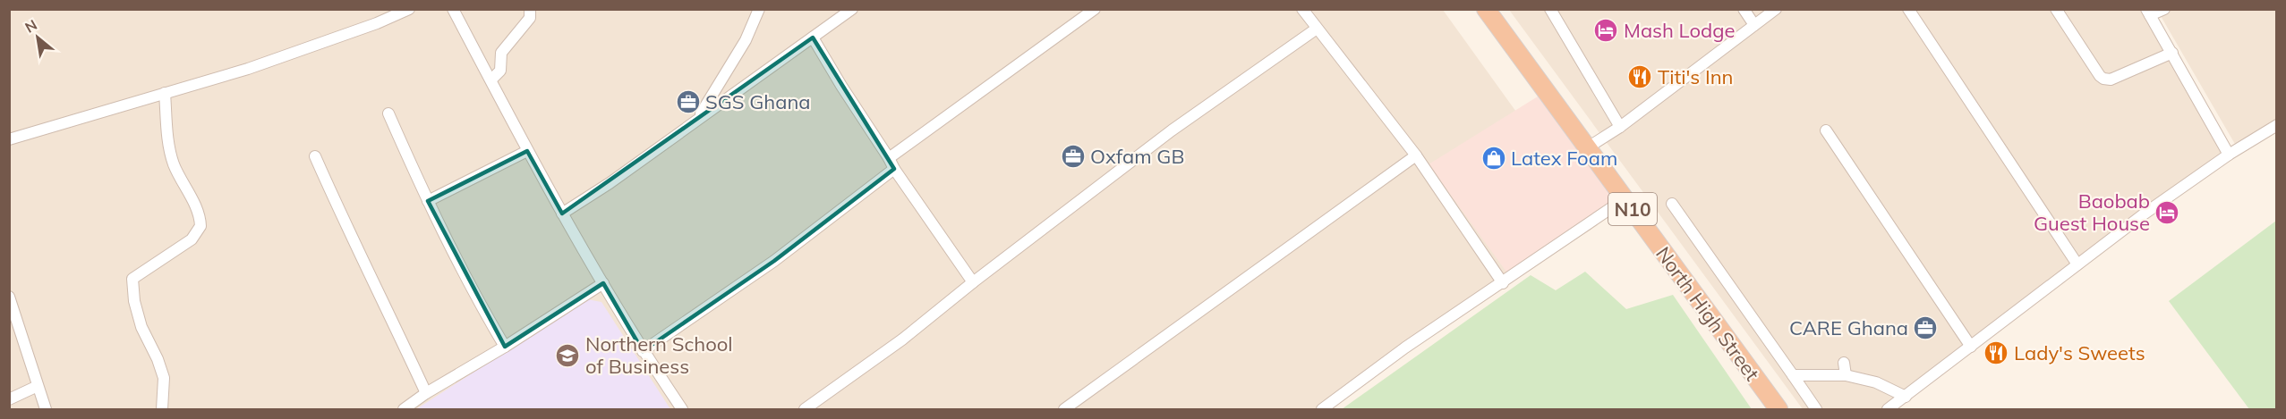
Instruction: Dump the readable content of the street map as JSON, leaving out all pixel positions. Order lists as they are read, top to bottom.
{
  "streets": {
    "highway": ["N10", "North High Street"]
  },
  "places": {
    "hotel": ["Mash Lodge", "Baobab Guest House"],
    "restaurant": ["Titi's Inn", "Lady's Sweets"],
    "office": ["SGS Ghana", "Oxfam GB", "CARE Ghana"],
    "shop": ["Latex Foam"],
    "school or university": ["Northern School of Business"]
  },
  "north": "top left"
}
